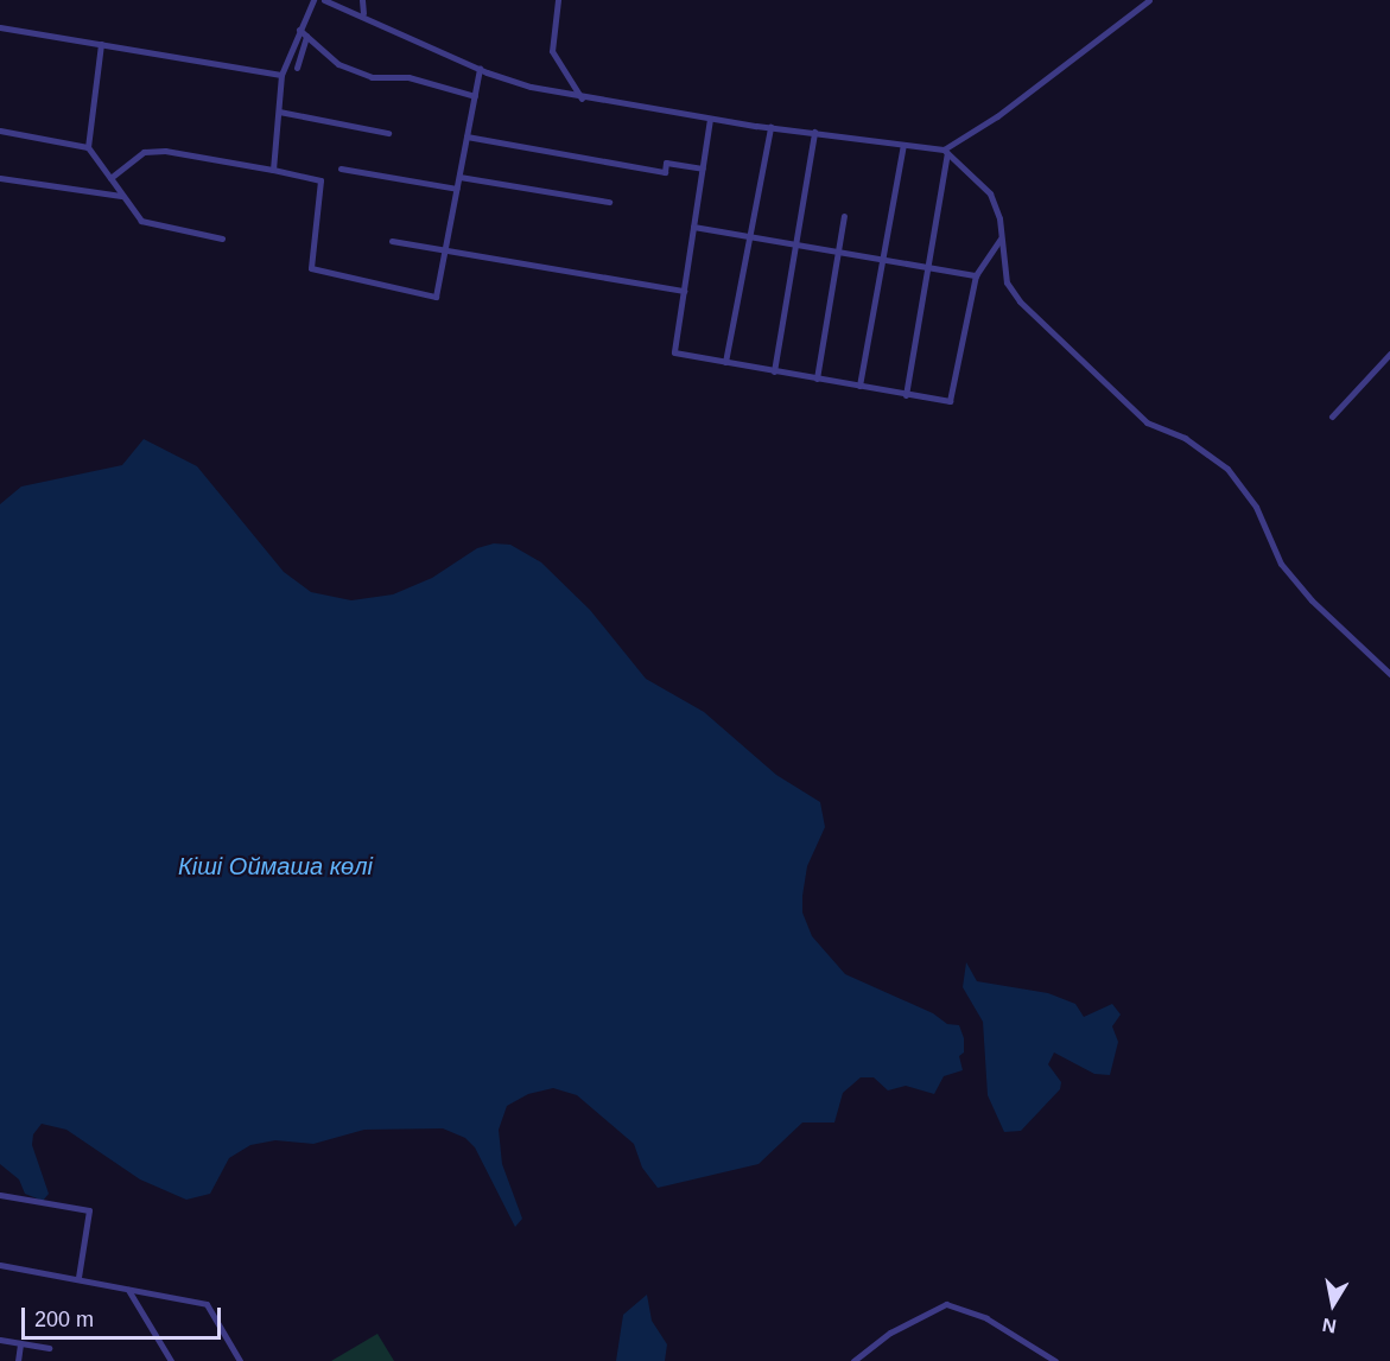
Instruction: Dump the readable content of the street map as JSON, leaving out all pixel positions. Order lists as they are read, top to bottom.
{
  "water": ["Кіші Оймаша көлi"],
  "scale_bar": "200 m",
  "north": "bottom"
}
